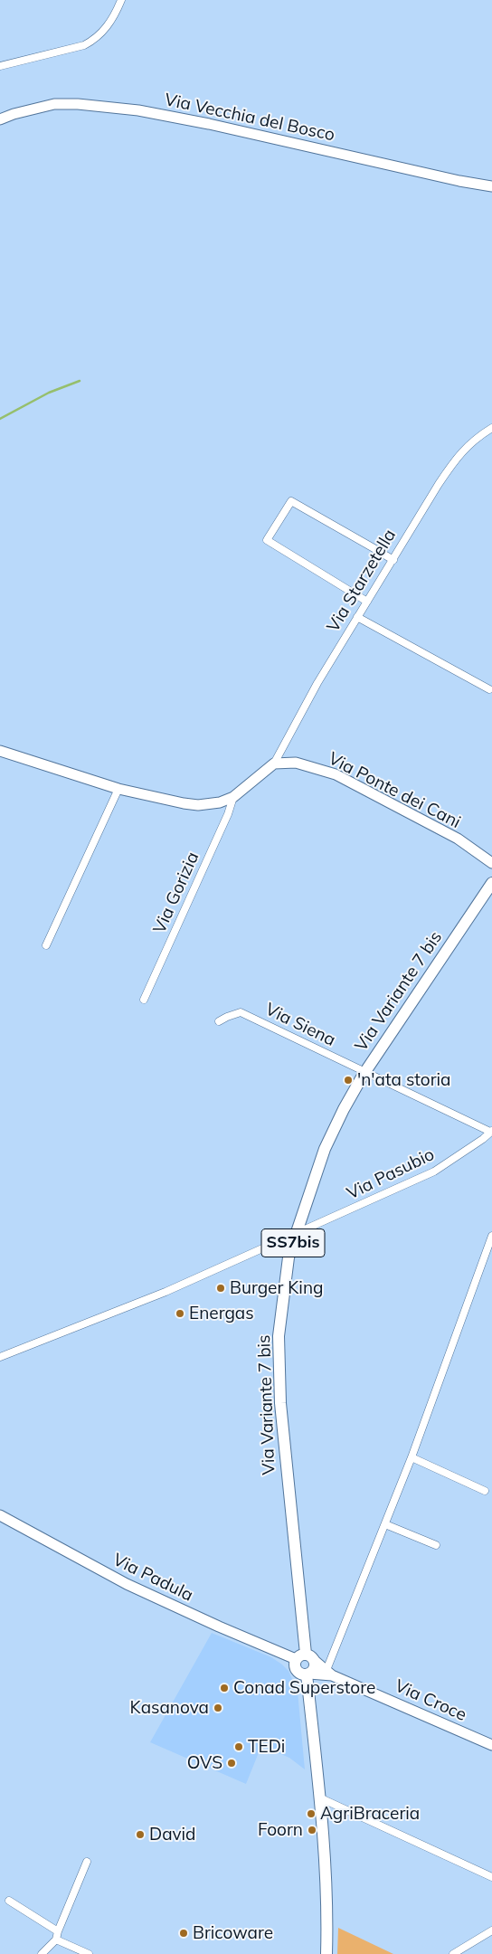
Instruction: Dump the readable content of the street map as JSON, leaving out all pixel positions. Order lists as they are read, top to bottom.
{
  "streets": {
    "main road": [
      "Via Vecchia del Bosco",
      "Via Ponte dei Cani",
      "Via Variante 7 bis",
      "SS7bis",
      "Via Padula",
      "Via Croce"
    ],
    "street": [
      "Via Starzetella",
      "Via Gorizia",
      "Via Siena",
      "Via Pasubio"
    ]
  },
  "crossings": [
    ["Via Starzetella", "Via Ponte dei Cani"],
    ["Via Variante 7 bis", "Via Siena"],
    ["Via Variante 7 bis", "Via Pasubio"],
    ["Via Variante 7 bis", "Via Padula"],
    ["Via Variante 7 bis", "Via Croce"],
    ["Via Siena", "Via Pasubio"],
    ["Via Padula", "Via Croce"]
  ],
  "places": [
    "'n'ata storia",
    "Burger King",
    "Energas",
    "Conad Superstore",
    "Kasanova",
    "TEDi",
    "OVS",
    "AgriBraceria",
    "Foorn",
    "David",
    "Bricoware"
  ]
}
